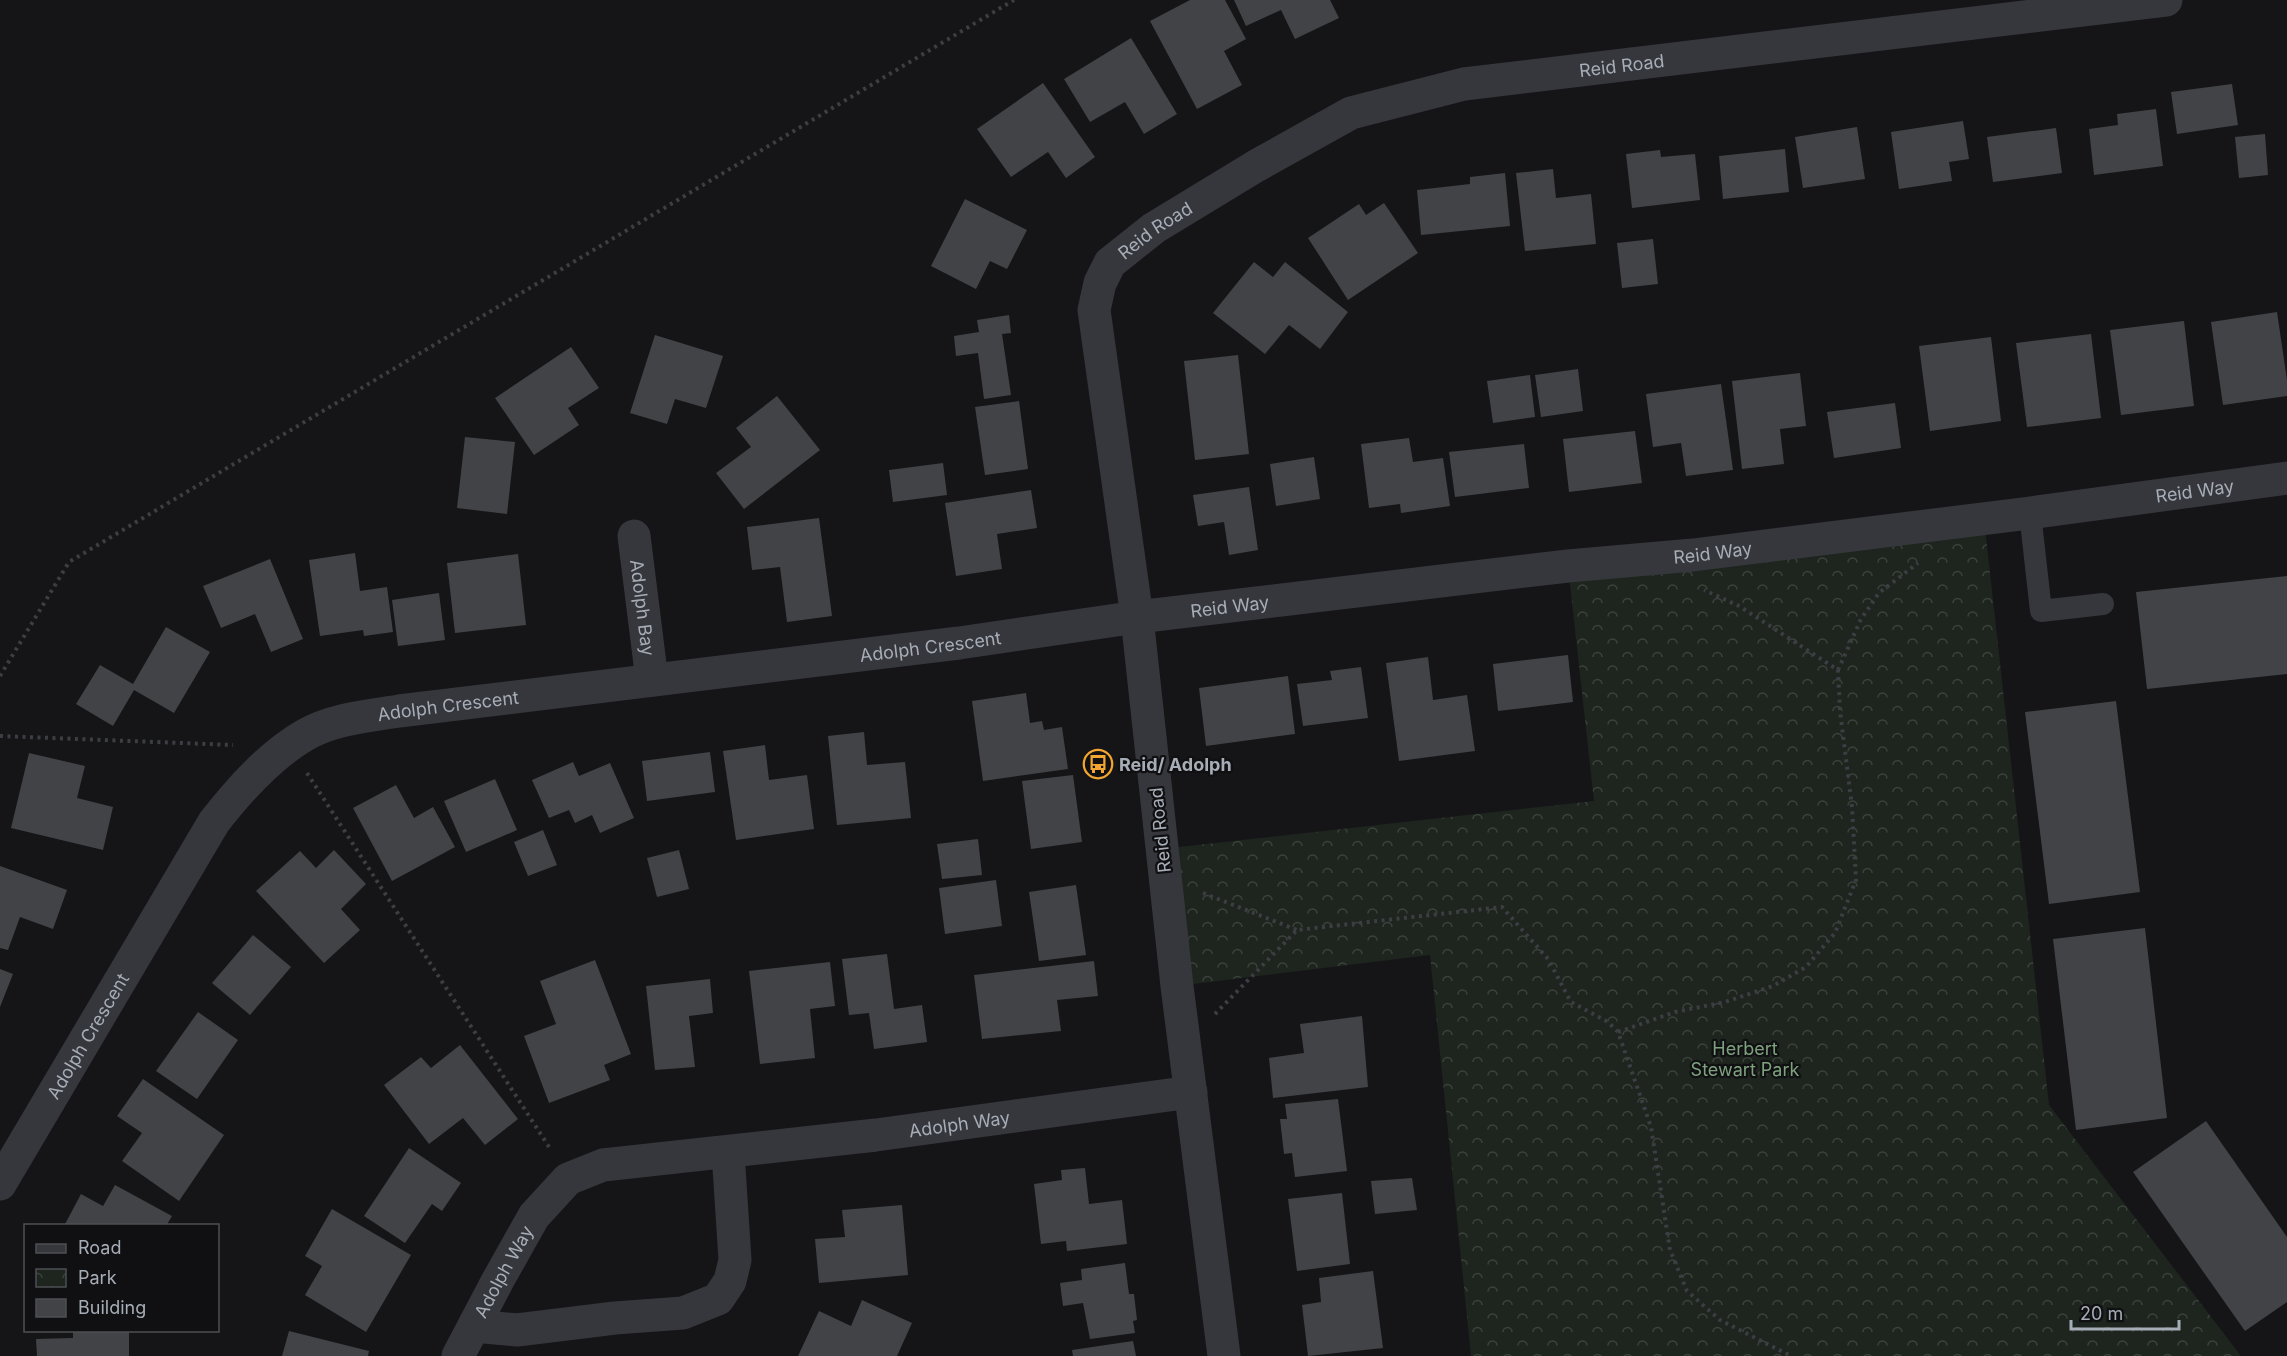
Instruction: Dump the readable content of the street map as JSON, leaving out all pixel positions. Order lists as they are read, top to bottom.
{
  "streets": {
    "street": [
      "Reid Road",
      "Reid Way",
      "Adolph Bay",
      "Adolph Crescent",
      "Adolph Way"
    ]
  },
  "crossings": [
    ["Reid Road", "Reid Way"],
    ["Reid Road", "Adolph Crescent"],
    ["Reid Road", "Adolph Way"],
    ["Reid Way", "Adolph Crescent"],
    ["Adolph Bay", "Adolph Crescent"]
  ],
  "parks": ["Herbert Stewart Park"],
  "places": {
    "bus stop": ["Reid/ Adolph"]
  },
  "legend": ["Road", "Park", "Building"],
  "scale_bar": "20 m"
}
